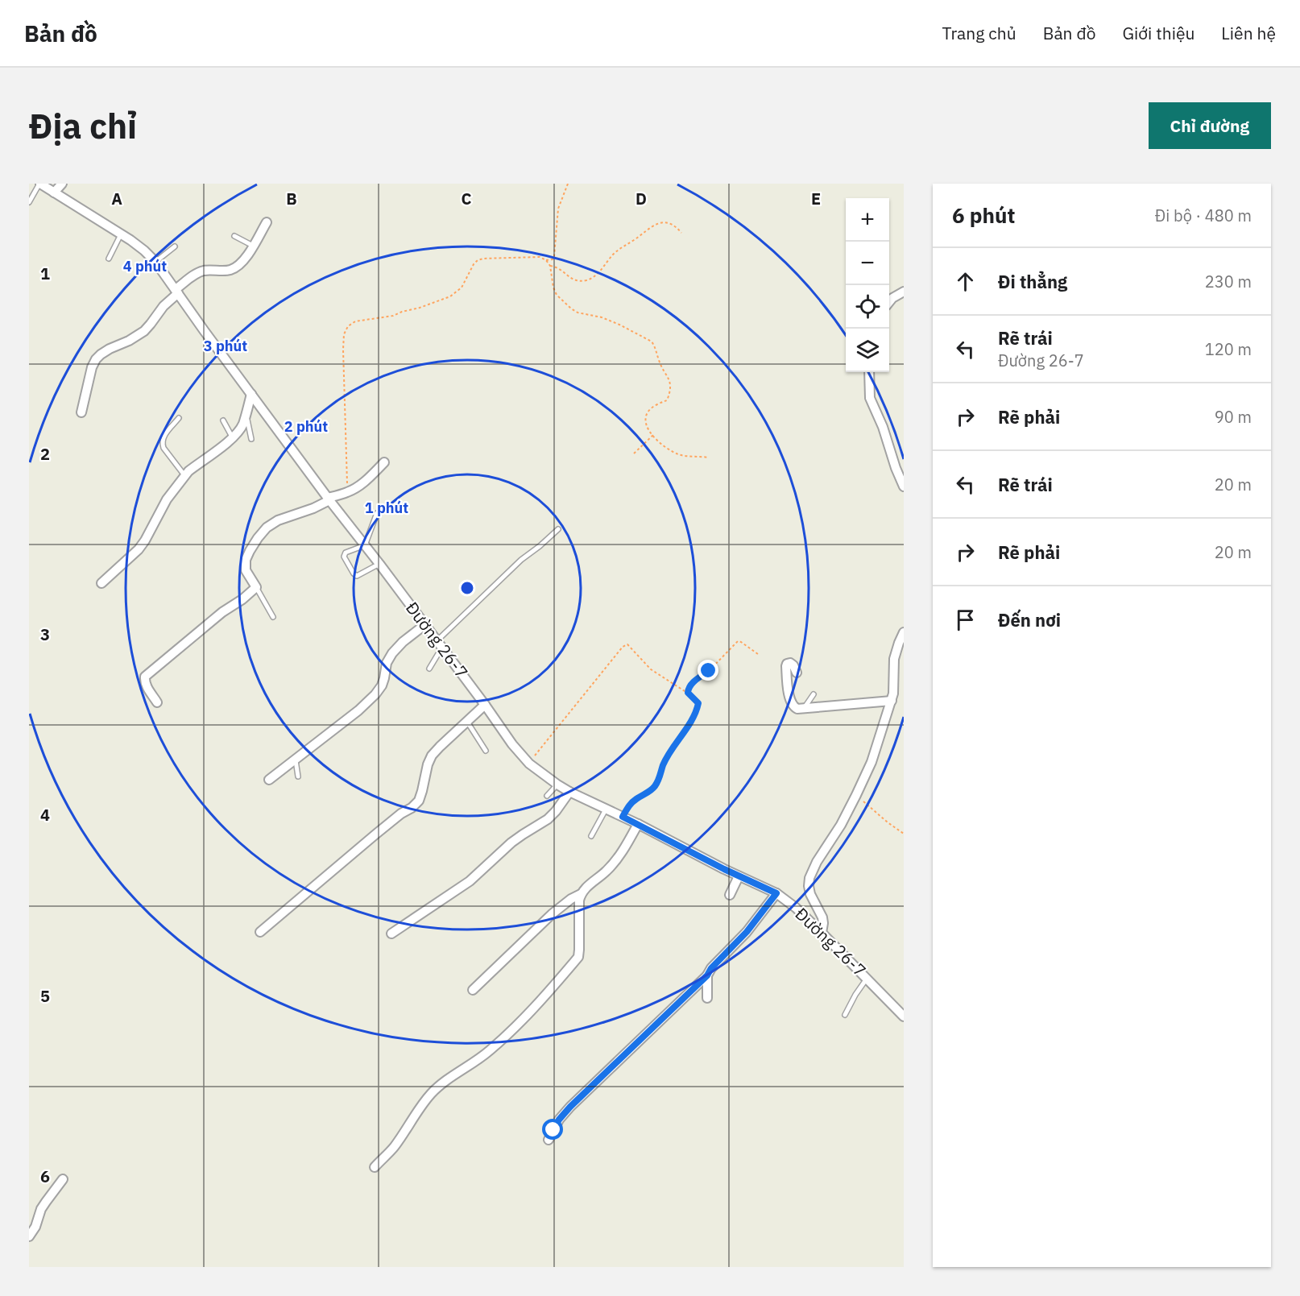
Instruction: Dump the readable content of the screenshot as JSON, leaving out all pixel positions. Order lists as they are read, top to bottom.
{
  "streets": {
    "street": ["Đường 26-7"]
  },
  "page": {
    "header": "Bản đồ",
    "nav": [
      "Trang chủ",
      "Bản đồ",
      "Giới thiệu",
      "Liên hệ"
    ],
    "buttons": "Chỉ đường",
    "title": "Địa chỉ",
    "heading": ["6 phút", "Đi bộ · 480 m"],
    "map_buttons": ["+", "−"],
    "list": [
      ["Đi thẳng", "230 m"],
      ["Rẽ trái", "Đường 26-7", "120 m"],
      ["Rẽ phải", "90 m"],
      ["Rẽ trái", "20 m"],
      ["Rẽ phải", "20 m"],
      "Đến nơi"
    ]
  },
  "grid": {
    "columns": [
      "A",
      "B",
      "C",
      "D",
      "E"
    ],
    "rows": [
      "1",
      "2",
      "3",
      "4",
      "5",
      "6"
    ]
  },
  "rings": [
    "4 phút",
    "3 phút",
    "2 phút",
    "1 phút"
  ]
}
